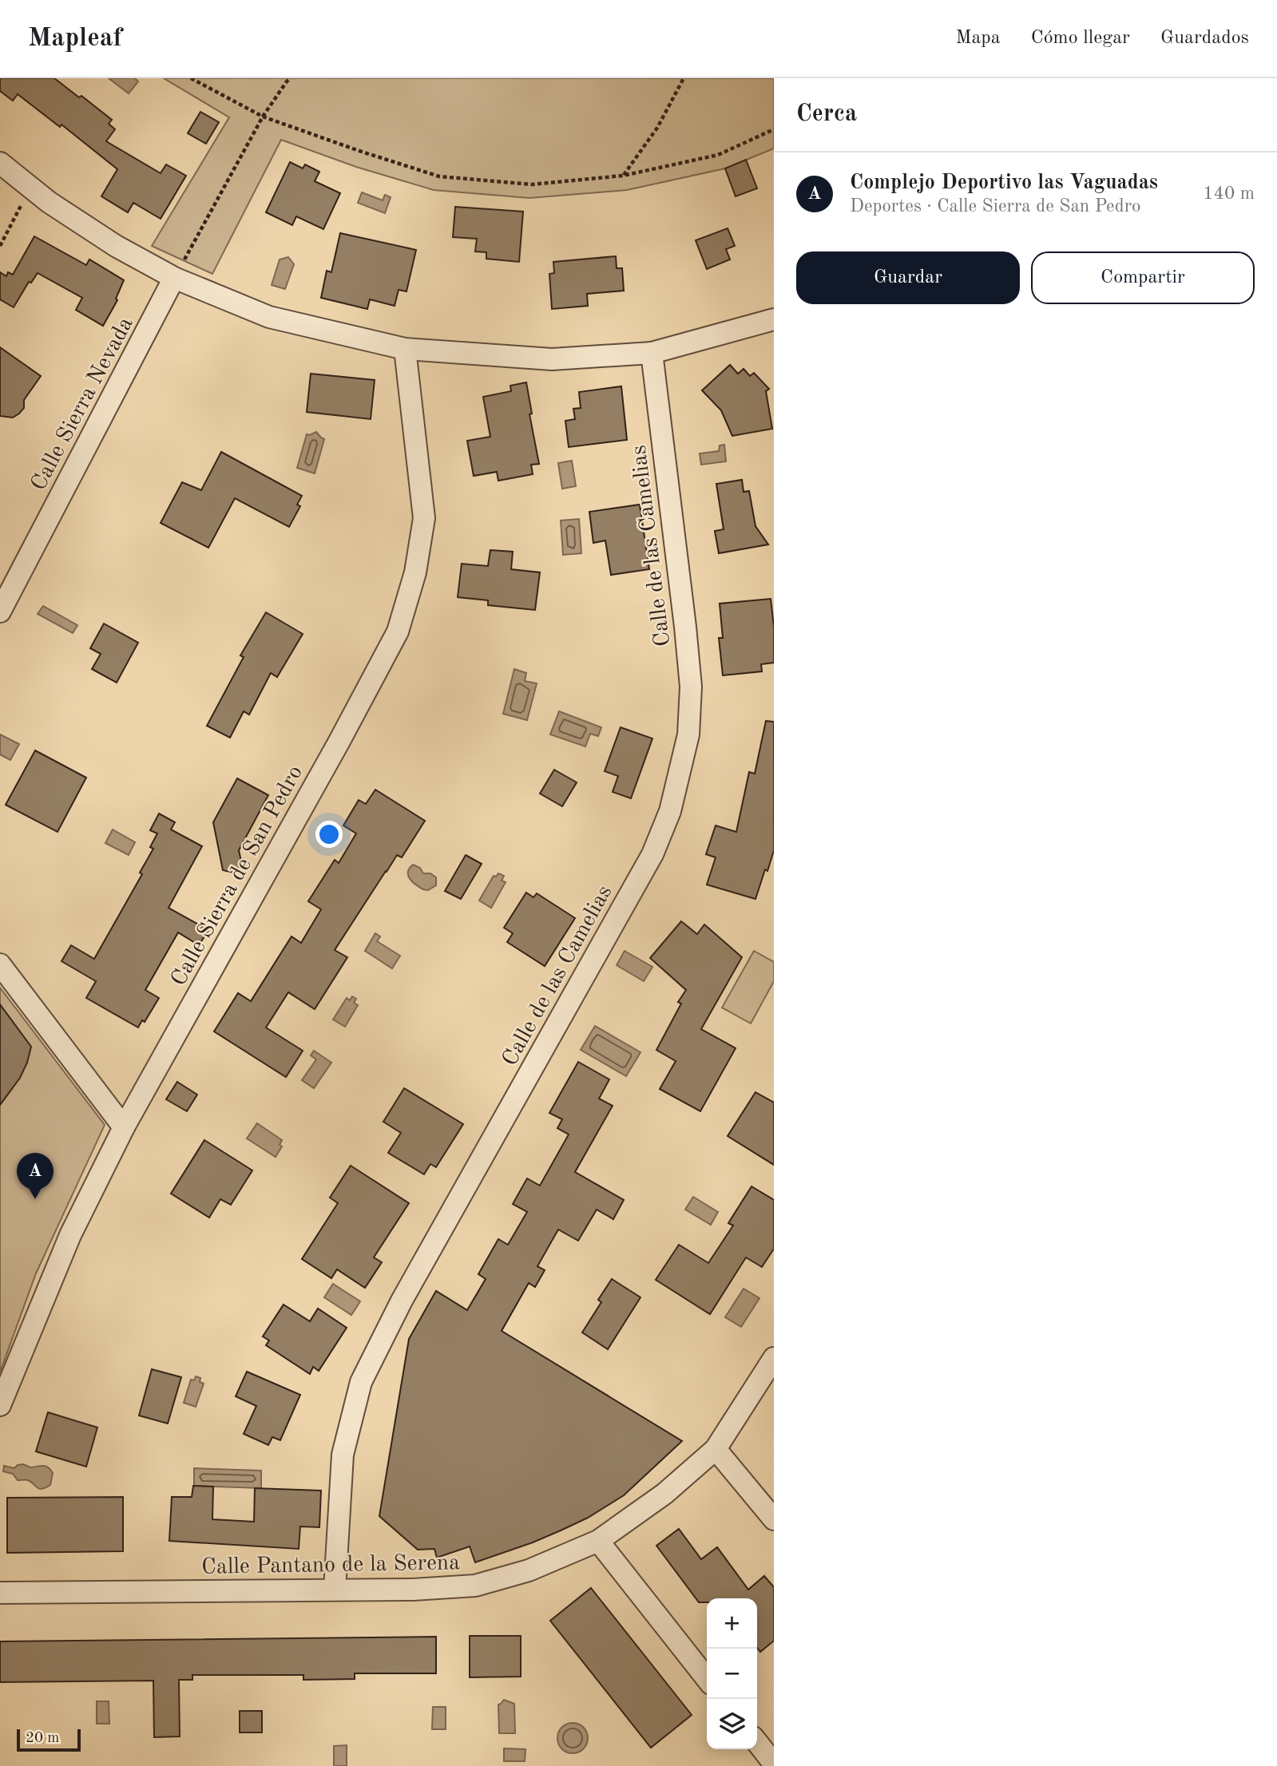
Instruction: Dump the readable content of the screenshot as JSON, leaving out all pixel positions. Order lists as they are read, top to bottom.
{
  "streets": {
    "street": [
      "Calle Sierra Nevada",
      "Calle de las Camelias",
      "Calle Sierra de San Pedro",
      "Calle Pantano de la Serena"
    ]
  },
  "crossings": [
    ["Calle de las Camelias", "Calle Pantano de la Serena"]
  ],
  "scale_bar": "20 m",
  "page": {
    "header": "Mapleaf",
    "nav": ["Mapa", "Cómo llegar", "Guardados"],
    "heading": "Cerca",
    "list": [
      {
        "mark": "A",
        "name": "Complejo Deportivo las Vaguadas",
        "note": "Deportes · Calle Sierra de San Pedro",
        "value": "140 m"
      }
    ],
    "buttons": ["Guardar", "Compartir"],
    "pins": "A",
    "map_buttons": ["+", "−"],
    "scale": "20 m"
  }
}
